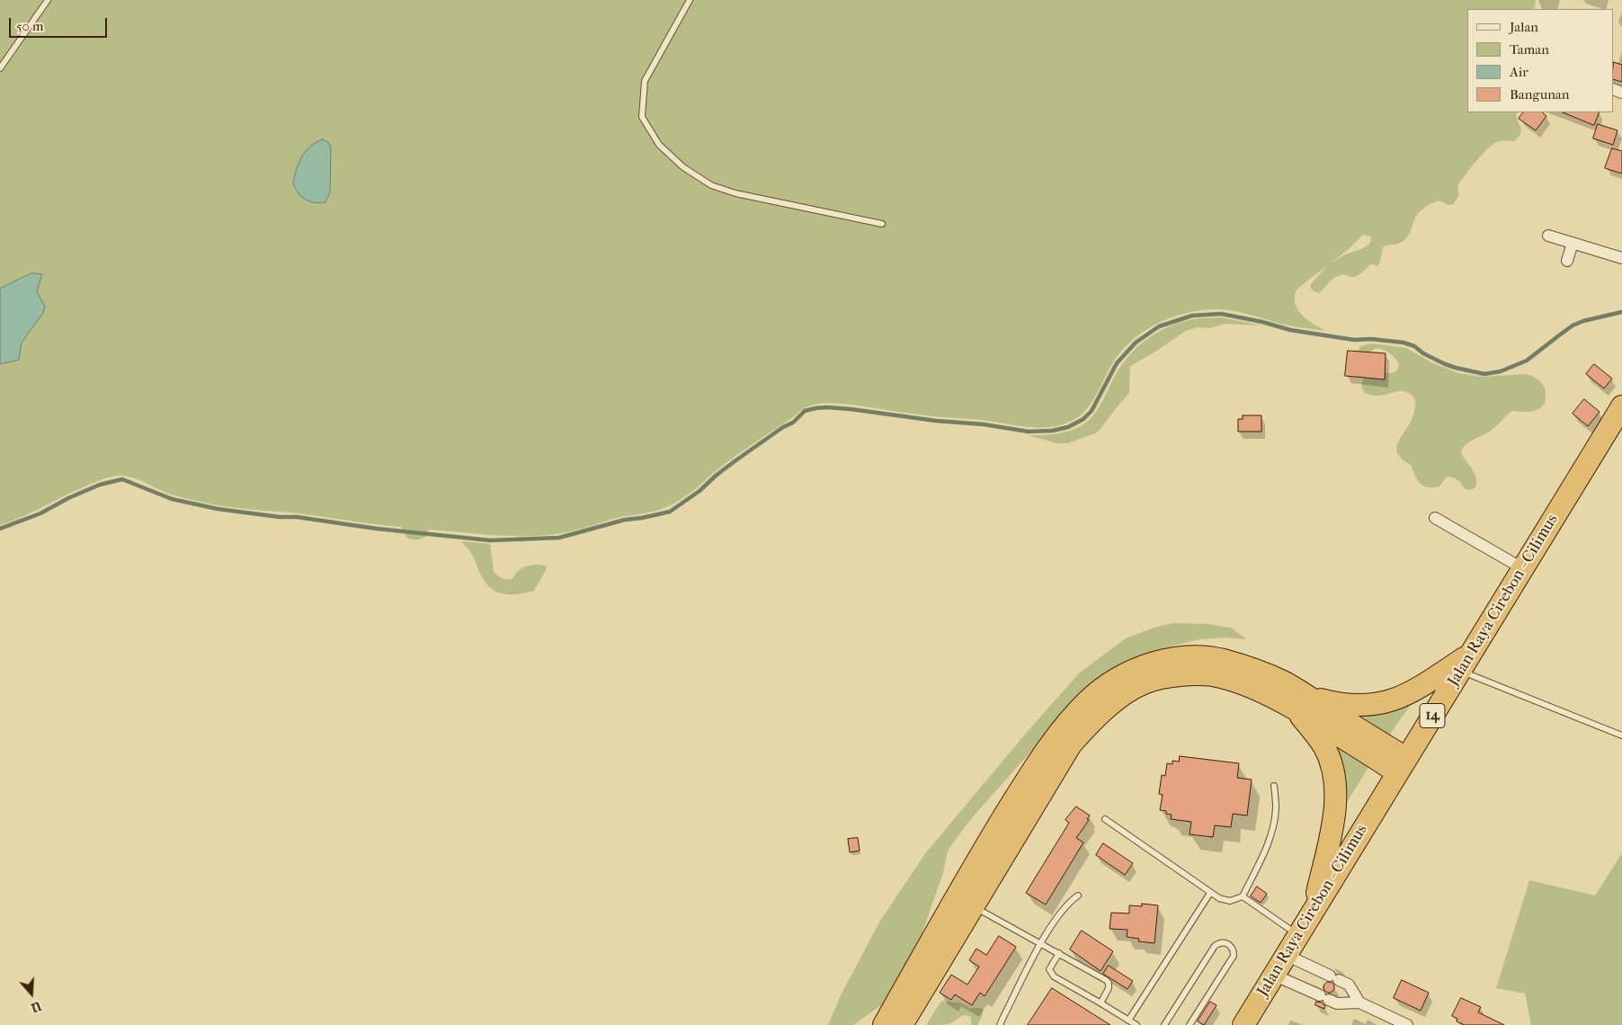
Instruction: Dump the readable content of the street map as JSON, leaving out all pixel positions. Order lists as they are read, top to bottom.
{
  "streets": {
    "highway": ["Jalan Raya Cirebon - Cilimus", "14"]
  },
  "legend": [
    "Jalan",
    "Taman",
    "Air",
    "Bangunan"
  ],
  "scale_bar": "50 m",
  "north": "bottom"
}
